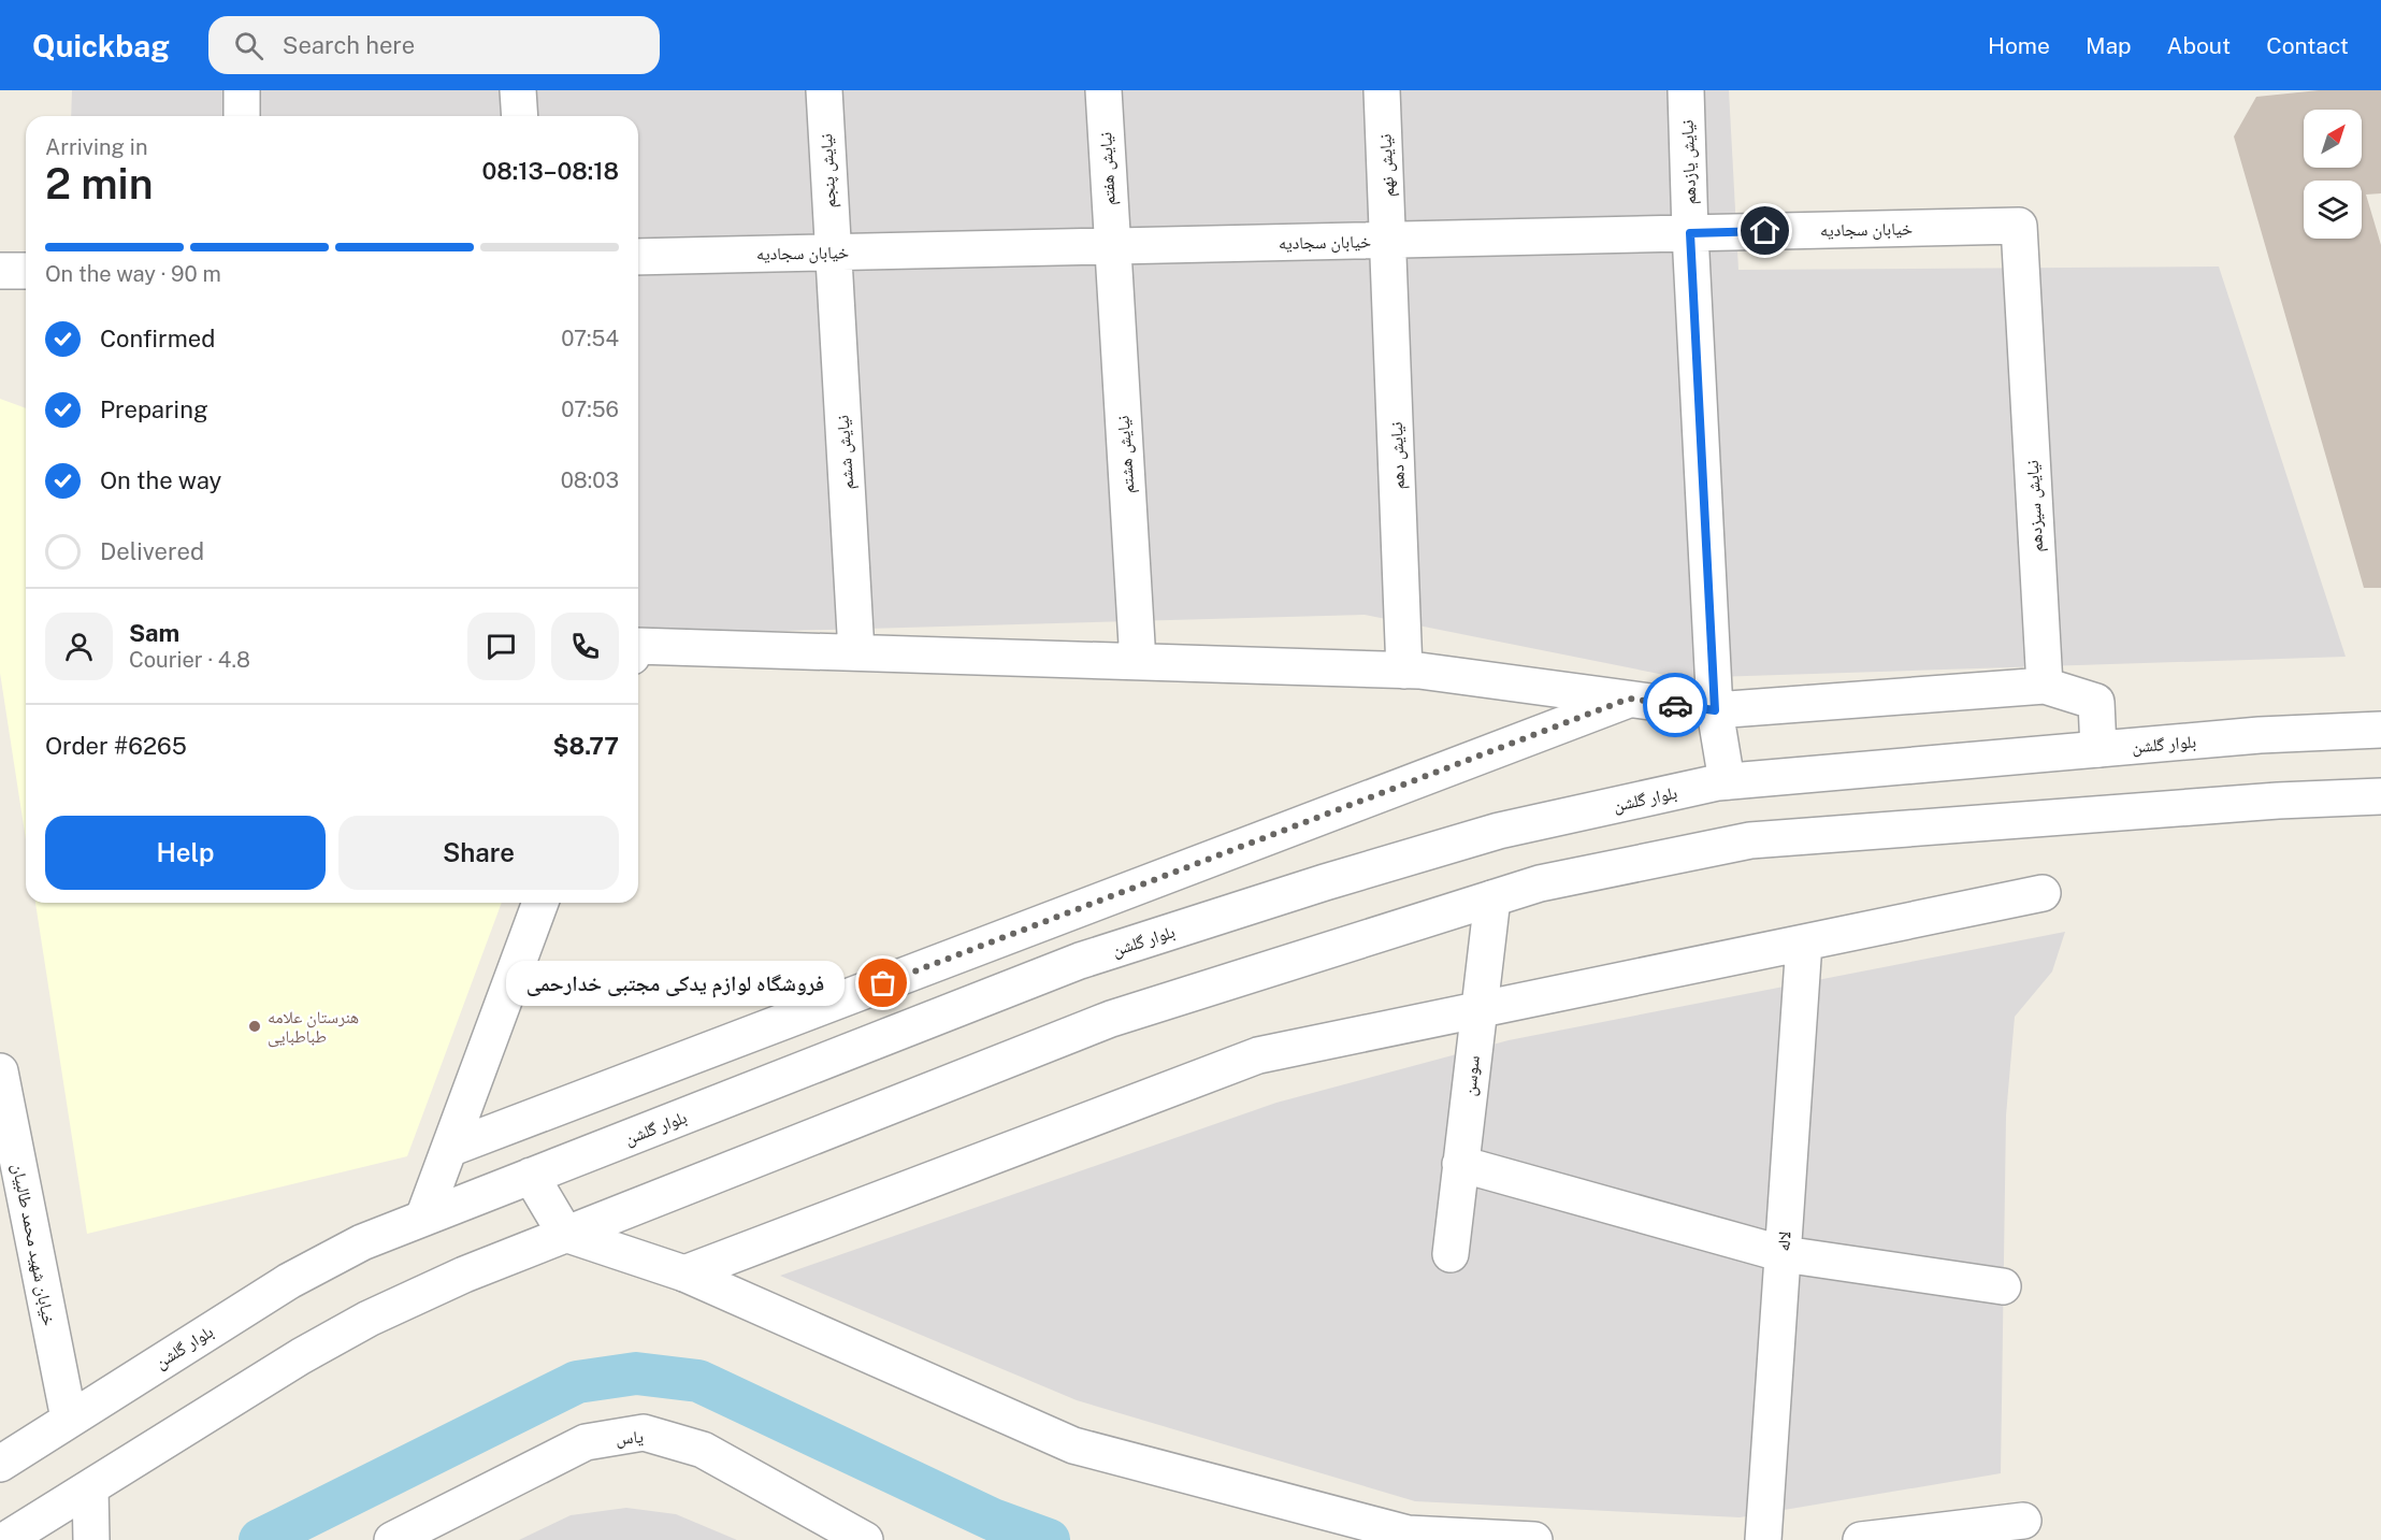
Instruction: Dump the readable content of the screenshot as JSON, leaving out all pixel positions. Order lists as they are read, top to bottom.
{
  "streets": {
    "street": [
      "نیایش یازدهم",
      "نیایش نهم",
      "نیایش هفتم",
      "نیایش پنجم",
      "خیابان سجادیه",
      "نیایش ششم",
      "نیایش هشتم",
      "نیایش دهم",
      "نیایش سیزدهم",
      "بلوار گلشن",
      "سوسن",
      "لاله",
      "خیابان شهید محمد طالبیان",
      "یاس"
    ]
  },
  "crossings": [
    ["نیایش یازدهم", "خیابان سجادیه"],
    ["نیایش یازدهم", "بلوار گلشن"],
    ["نیایش نهم", "خیابان سجادیه"],
    ["نیایش نهم", "نیایش دهم"],
    ["نیایش هفتم", "خیابان سجادیه"],
    ["نیایش هفتم", "نیایش هشتم"],
    ["نیایش پنجم", "خیابان سجادیه"],
    ["نیایش پنجم", "نیایش ششم"],
    ["خیابان سجادیه", "نیایش ششم"],
    ["خیابان سجادیه", "نیایش هشتم"],
    ["خیابان سجادیه", "نیایش دهم"],
    ["خیابان سجادیه", "نیایش سیزدهم"],
    ["بلوار گلشن", "خیابان شهید محمد طالبیان"]
  ],
  "places": ["فروشگاه لوازم یدکی مجتبی خدارحمی", "هنرستان علامه طباطبایی"],
  "north": "top right",
  "page": {
    "header": "Quickbag",
    "search": "Search here",
    "nav": [
      "Home",
      "Map",
      "About",
      "Contact"
    ],
    "heading": ["2 min", "Arriving in", "08:13–08:18"],
    "panel": [
      "Sam",
      "Courier · 4.8",
      "Order #6265",
      "$8.77"
    ],
    "bar": "On the way · 90 m",
    "list": [
      ["Confirmed", "07:54"],
      ["Preparing", "07:56"],
      ["On the way", "08:03"],
      "Delivered"
    ],
    "buttons": ["Help", "Share"],
    "bubble": "فروشگاه لوازم یدکی مجتبی خدارحمی"
  }
}
